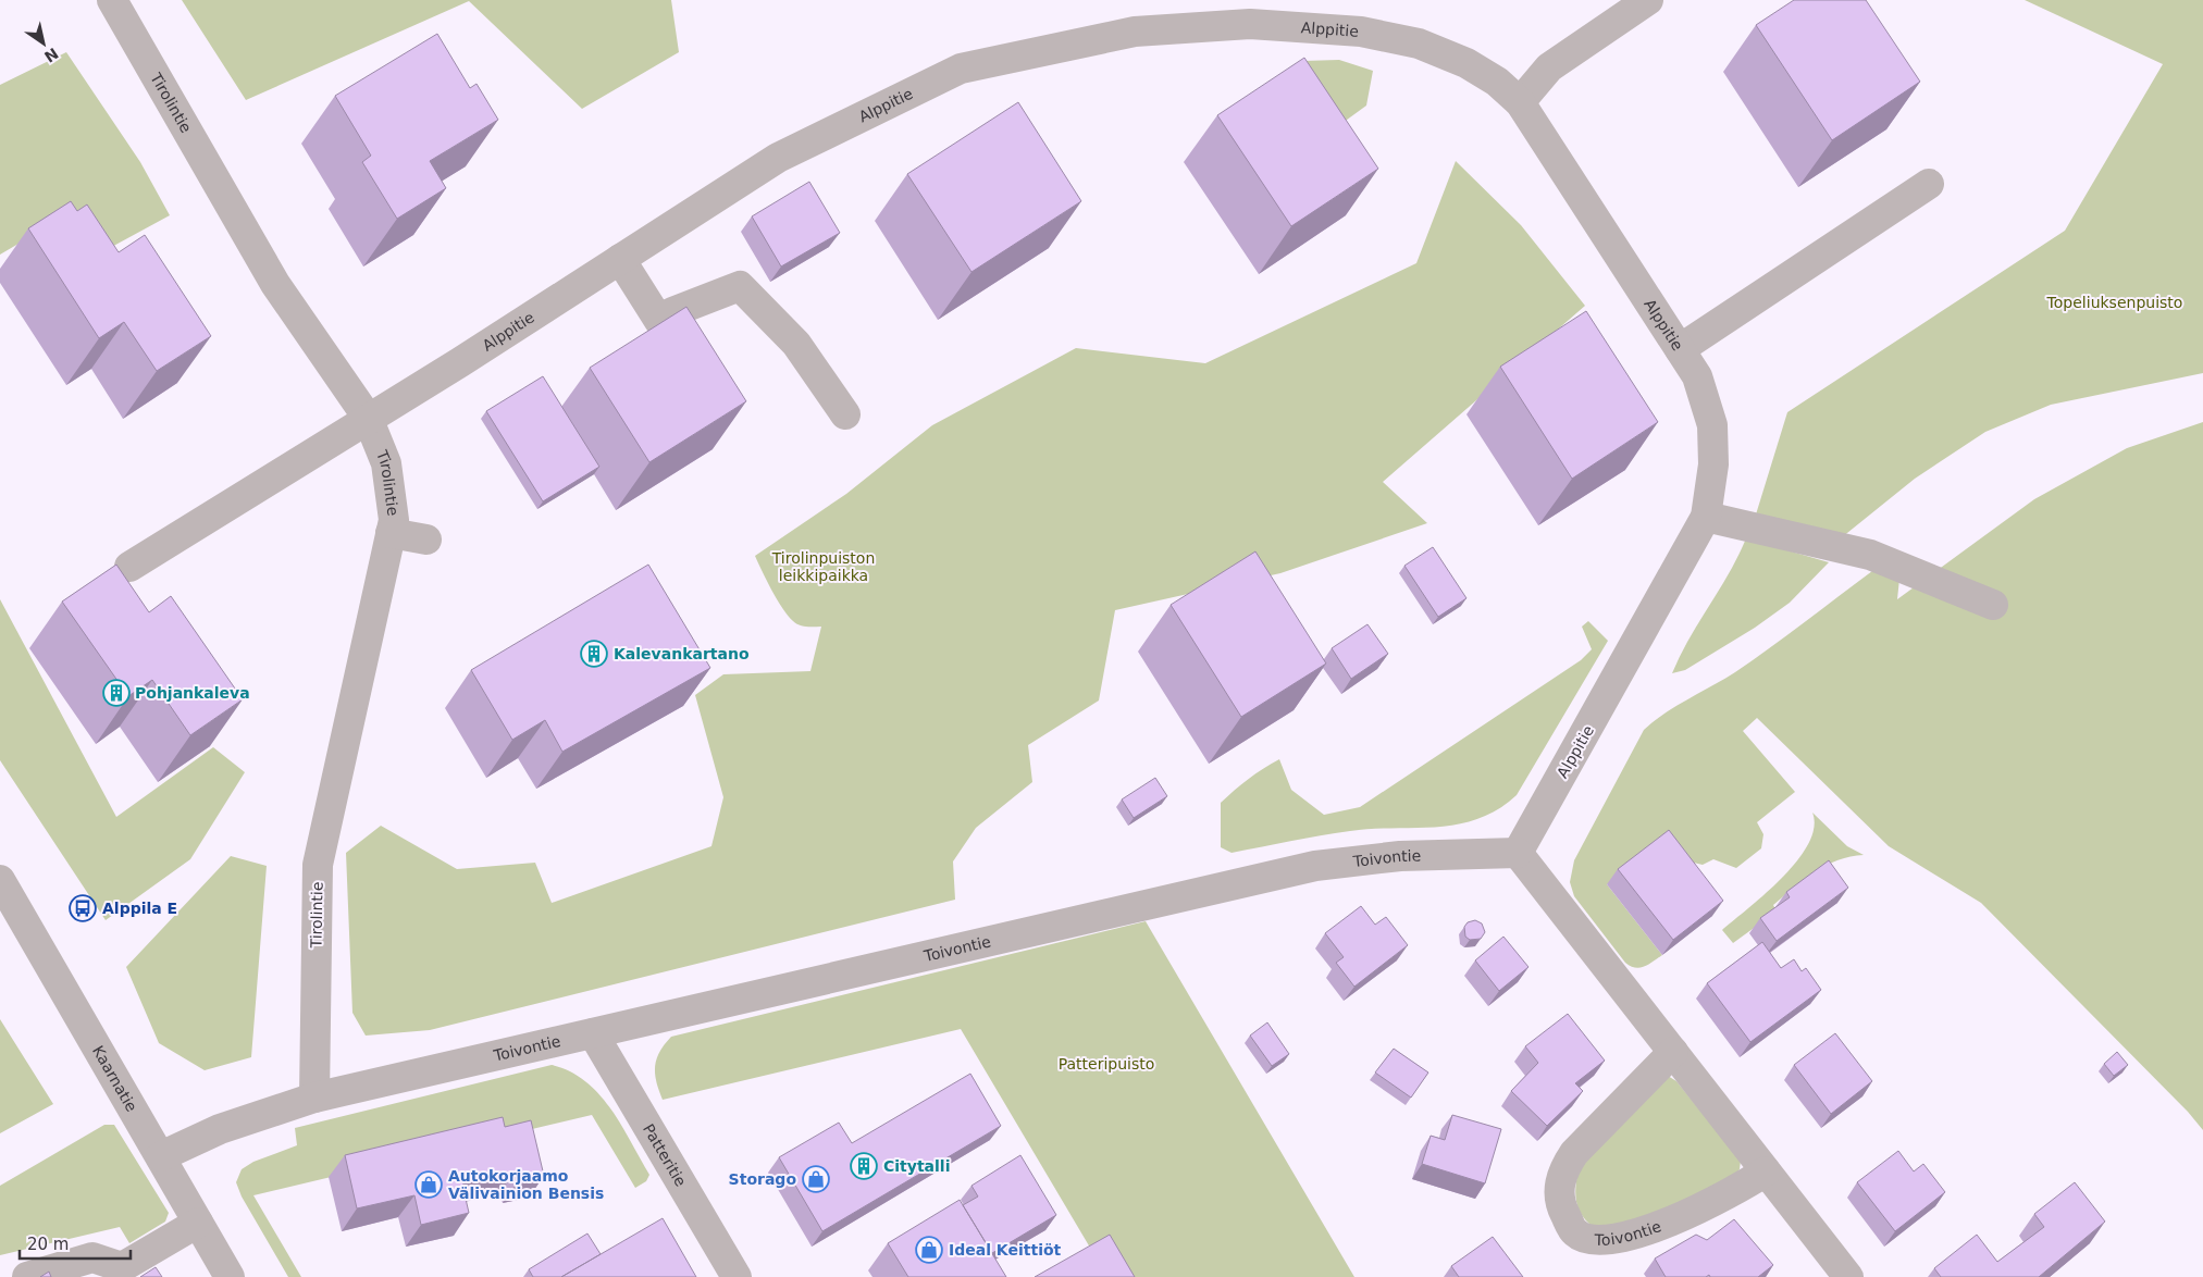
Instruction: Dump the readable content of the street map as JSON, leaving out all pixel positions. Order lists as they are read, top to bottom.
{
  "streets": {
    "street": [
      "Alppitie",
      "Tirolintie",
      "Toivontie",
      "Kaarnatie",
      "Patteritie"
    ]
  },
  "crossings": [
    ["Alppitie", "Tirolintie"],
    ["Alppitie", "Toivontie"],
    ["Tirolintie", "Toivontie"],
    ["Toivontie", "Kaarnatie"],
    ["Toivontie", "Patteritie"]
  ],
  "parks": ["Topeliuksenpuisto", "Tirolinpuiston leikkipaikka", "Patteripuisto"],
  "places": {
    "building": ["Kalevankartano", "Pohjankaleva", "Citytalli"],
    "bus stop": ["Alppila E"],
    "shop": ["Storago", "Autokorjaamo Välivainion Bensis", "Ideal Keittiöt"]
  },
  "scale_bar": "20 m",
  "north": "bottom right"
}
